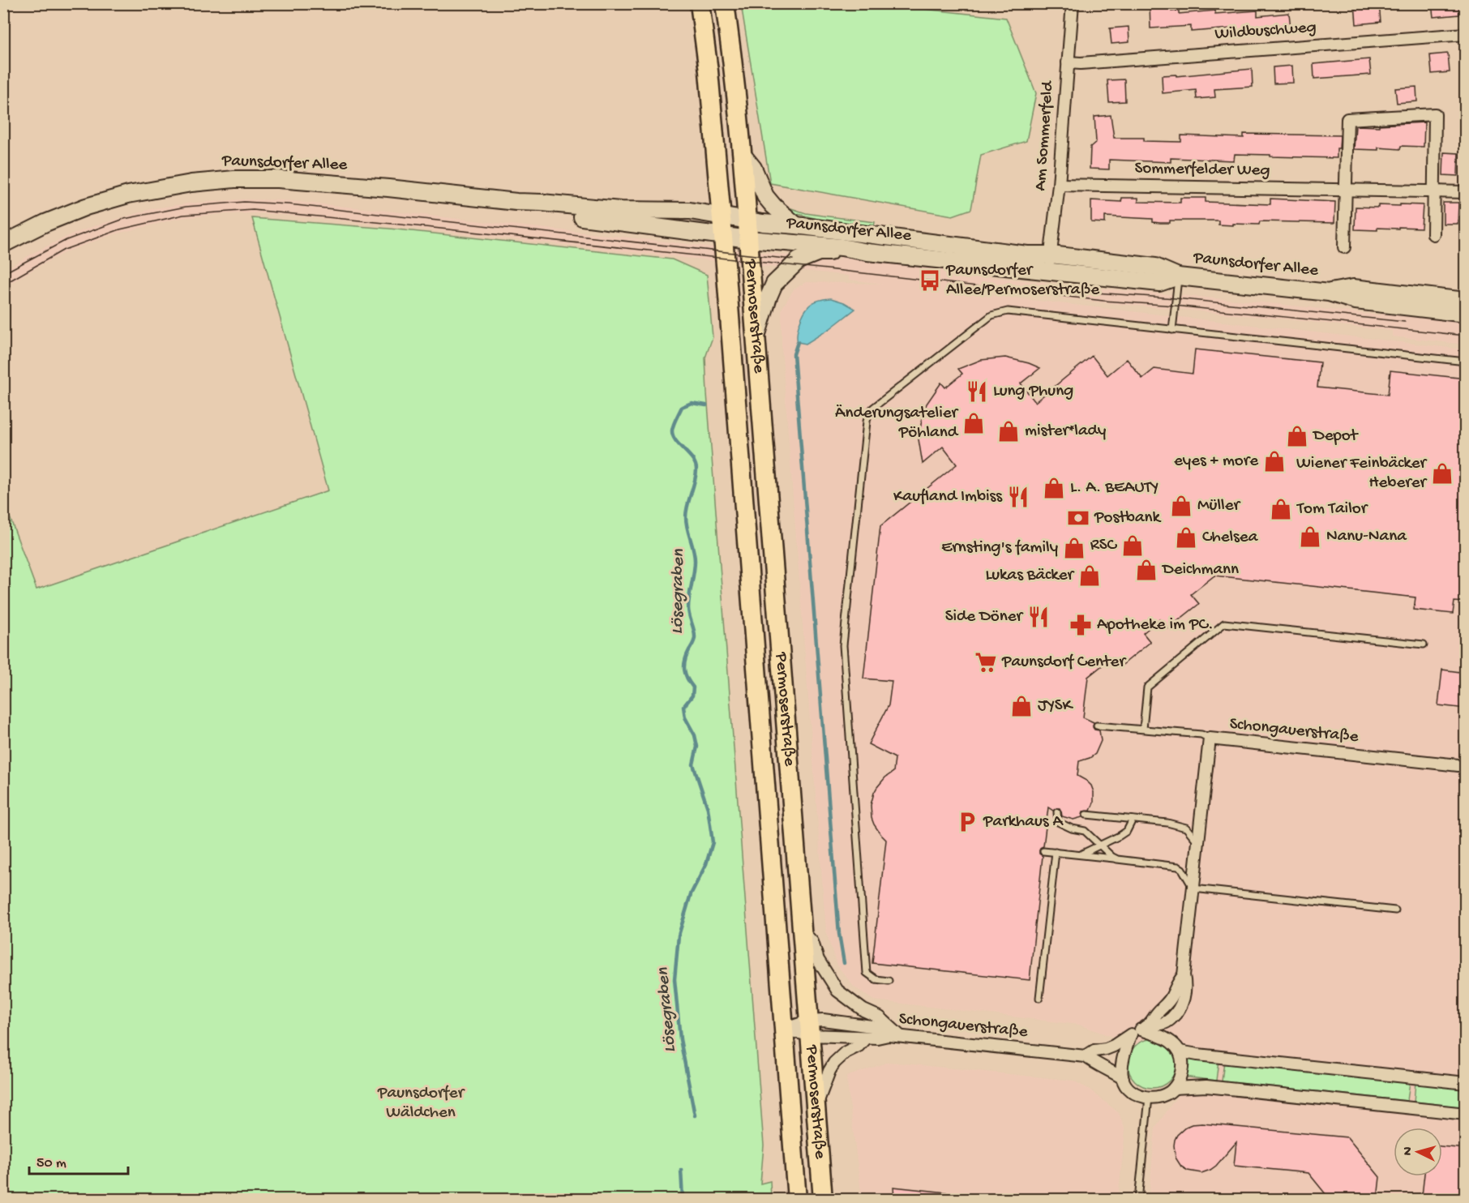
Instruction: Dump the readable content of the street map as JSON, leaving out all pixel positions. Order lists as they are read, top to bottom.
{
  "streets": {
    "main road": ["Paunsdorfer Allee", "Permoserstraße"],
    "street": [
      "Wildbuschweg",
      "Am Sommerfeld",
      "Sommerfelder Weg",
      "Schongauerstraße"
    ]
  },
  "crossings": [
    ["Wildbuschweg", "Am Sommerfeld"],
    ["Am Sommerfeld", "Paunsdorfer Allee"],
    ["Am Sommerfeld", "Sommerfelder Weg"],
    ["Paunsdorfer Allee", "Permoserstraße"],
    ["Permoserstraße", "Schongauerstraße"]
  ],
  "water": ["Lösegraben"],
  "parks": ["Paunsdorfer Wäldchen"],
  "places": {
    "bus stop": ["Paunsdorfer Allee/Permoserstraße"],
    "restaurant": ["Lung Phung", "Kaufland Imbiss", "Side Döner"],
    "shop": [
      "Änderungsatelier Pöhland",
      "mister*lady",
      "Depot",
      "eyes + more",
      "Wiener Feinbäcker Heberer",
      "L. A. BEAUTY",
      "Müller",
      "Tom Tailor",
      "Nanu-Nana",
      "Chelsea",
      "RSC",
      "Ernsting's family",
      "Deichmann",
      "Lukas Bäcker",
      "JYSK"
    ],
    "bank": ["Postbank"],
    "pharmacy": ["Apotheke im PC."],
    "supermarket": ["Paunsdorf Center"],
    "parking": ["Parkhaus A"]
  },
  "scale_bar": "50 m",
  "north": "left"
}
